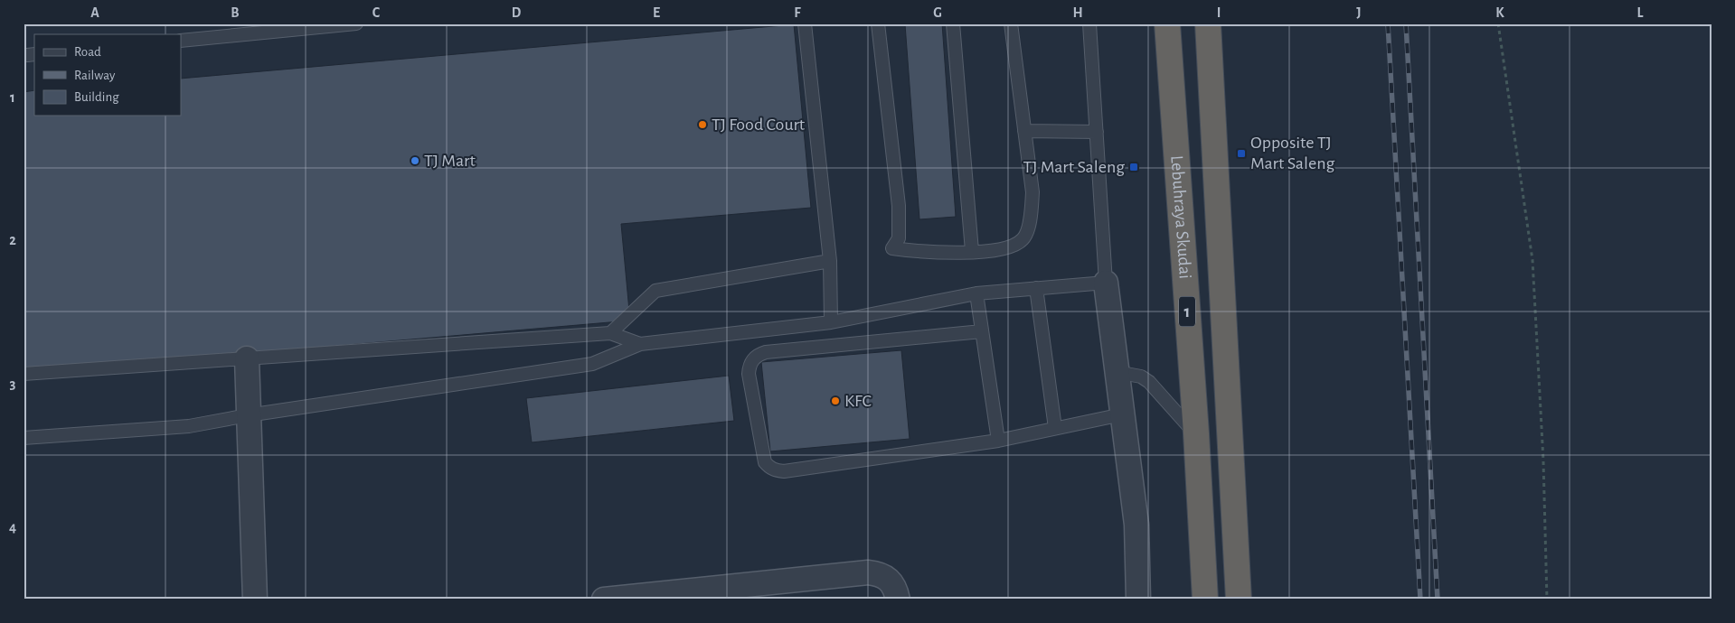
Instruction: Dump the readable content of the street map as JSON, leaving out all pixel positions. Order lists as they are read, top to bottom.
{
  "streets": {
    "highway": ["Lebuhraya Skudai", "1"]
  },
  "places": {
    "other": ["TJ Food Court", "TJ Mart", "KFC"],
    "transit": ["Opposite TJ Mart Saleng", "TJ Mart Saleng"]
  },
  "legend": ["Road", "Railway", "Building"],
  "grid": {
    "columns": [
      "A",
      "B",
      "C",
      "D",
      "E",
      "F",
      "G",
      "H",
      "I",
      "J",
      "K",
      "L"
    ],
    "rows": [
      "1",
      "2",
      "3",
      "4"
    ]
  }
}
